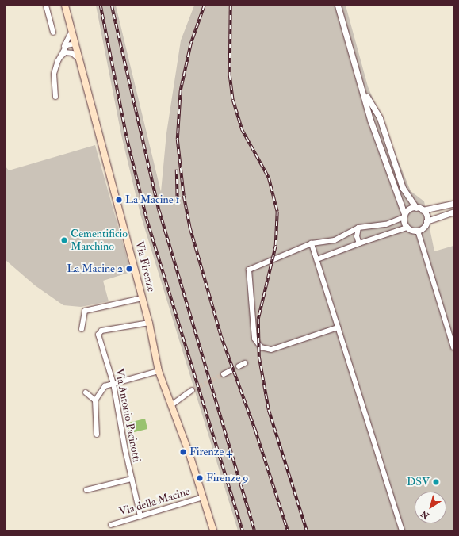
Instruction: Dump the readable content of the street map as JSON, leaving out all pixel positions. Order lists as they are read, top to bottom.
{
  "streets": {
    "main road": ["Via Firenze"],
    "street": ["Via Antonio Pacinotti", "Via della Macine"]
  },
  "crossings": [
    ["Via Firenze", "Via Antonio Pacinotti"],
    ["Via Firenze", "Via della Macine"],
    ["Via Antonio Pacinotti", "Via della Macine"]
  ],
  "places": [
    "La Macine 1",
    "Cementificio Marchino",
    "La Macine 2",
    "Firenze 4",
    "Firenze 9",
    "DSV"
  ],
  "north": "bottom left"
}
